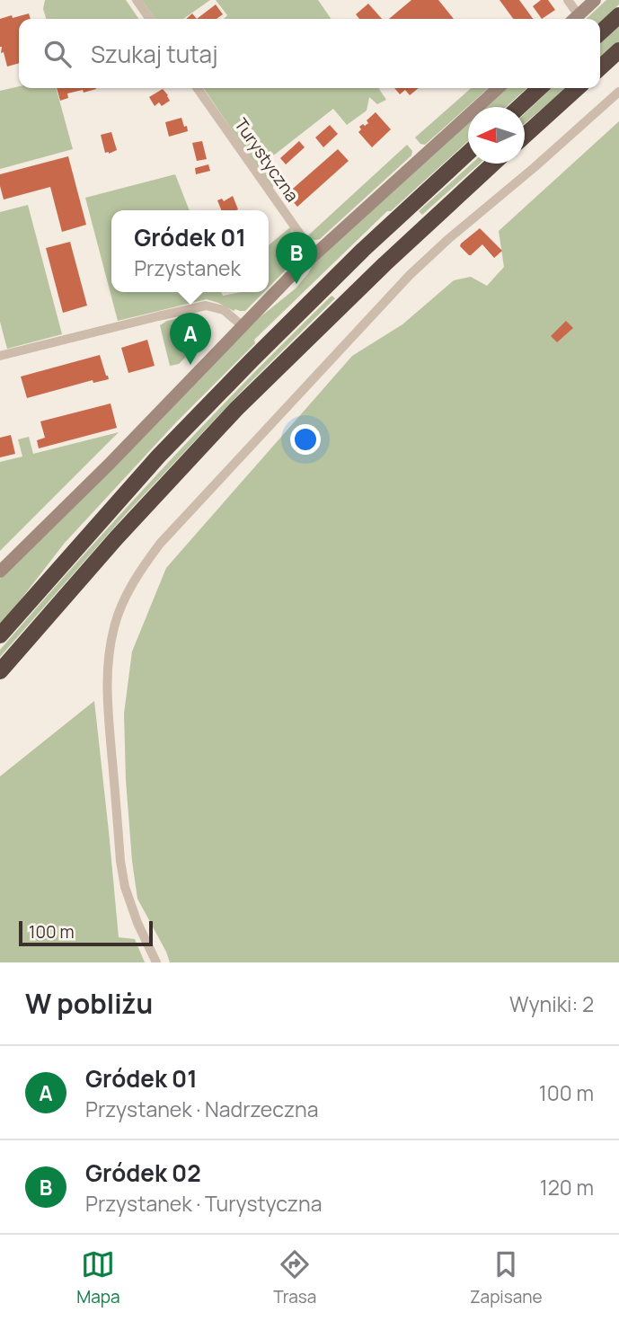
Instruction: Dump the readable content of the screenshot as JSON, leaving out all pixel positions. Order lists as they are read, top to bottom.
{
  "streets": {
    "street": ["Turystyczna"]
  },
  "scale_bar": "100 m",
  "north": "left",
  "page": {
    "search": "Szukaj tutaj",
    "popup": ["Gródek 01", "Przystanek"],
    "pins": ["B", "A"],
    "scale": "100 m",
    "heading": ["W pobliżu", "Wyniki: 2"],
    "list": [
      {
        "mark": "A",
        "name": "Gródek 01",
        "note": "Przystanek · Nadrzeczna",
        "value": "100 m"
      },
      {
        "mark": "B",
        "name": "Gródek 02",
        "note": "Przystanek · Turystyczna",
        "value": "120 m"
      }
    ],
    "nav": ["Mapa", "Trasa", "Zapisane"]
  }
}
